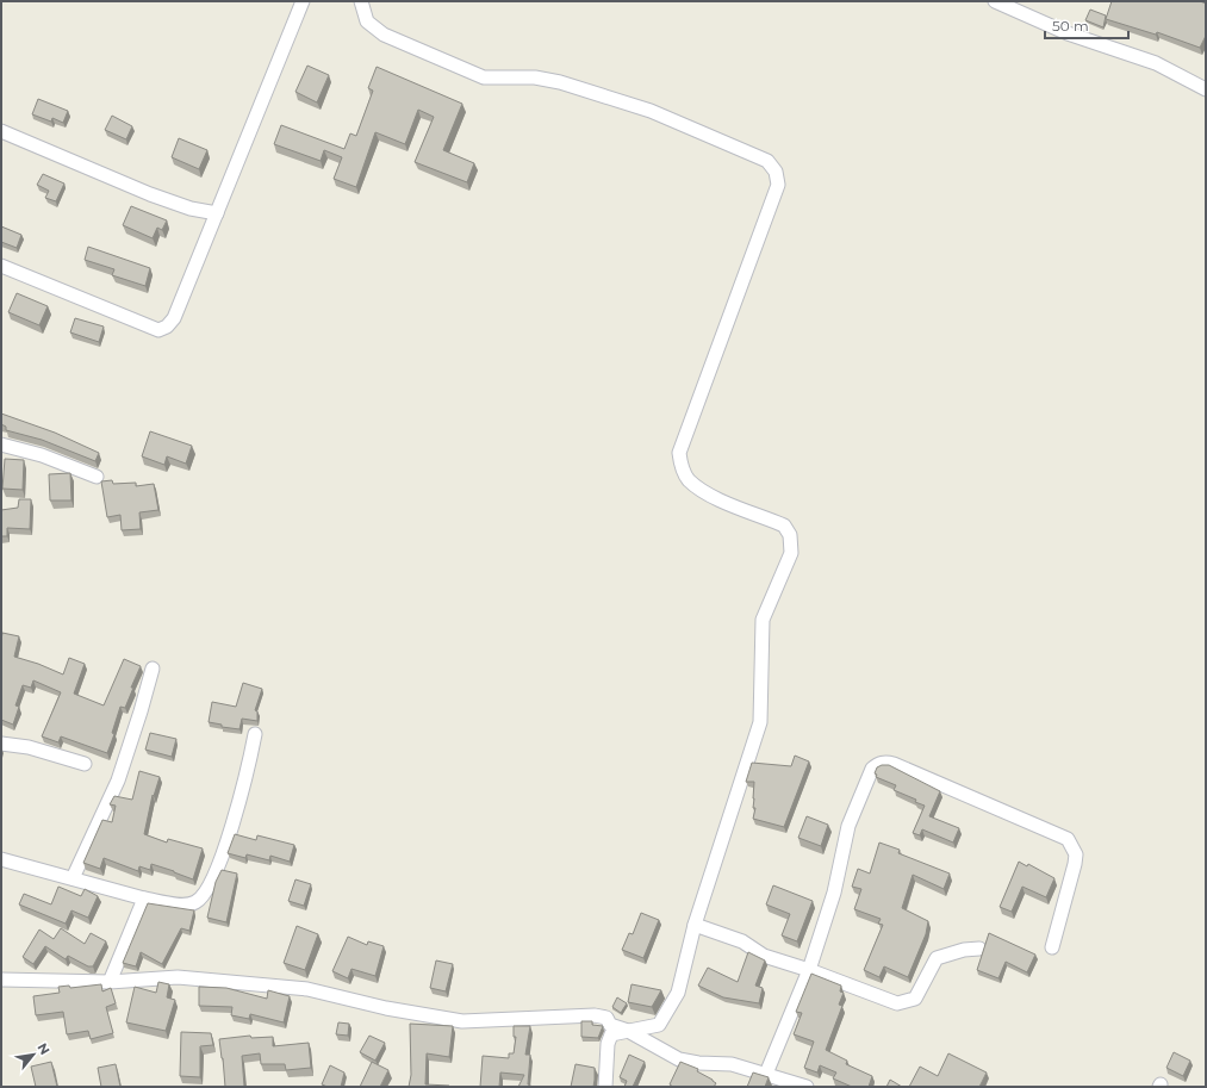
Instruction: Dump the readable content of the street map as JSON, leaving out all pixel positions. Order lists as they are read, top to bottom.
{
  "scale_bar": "50 m",
  "north": "top right"
}
